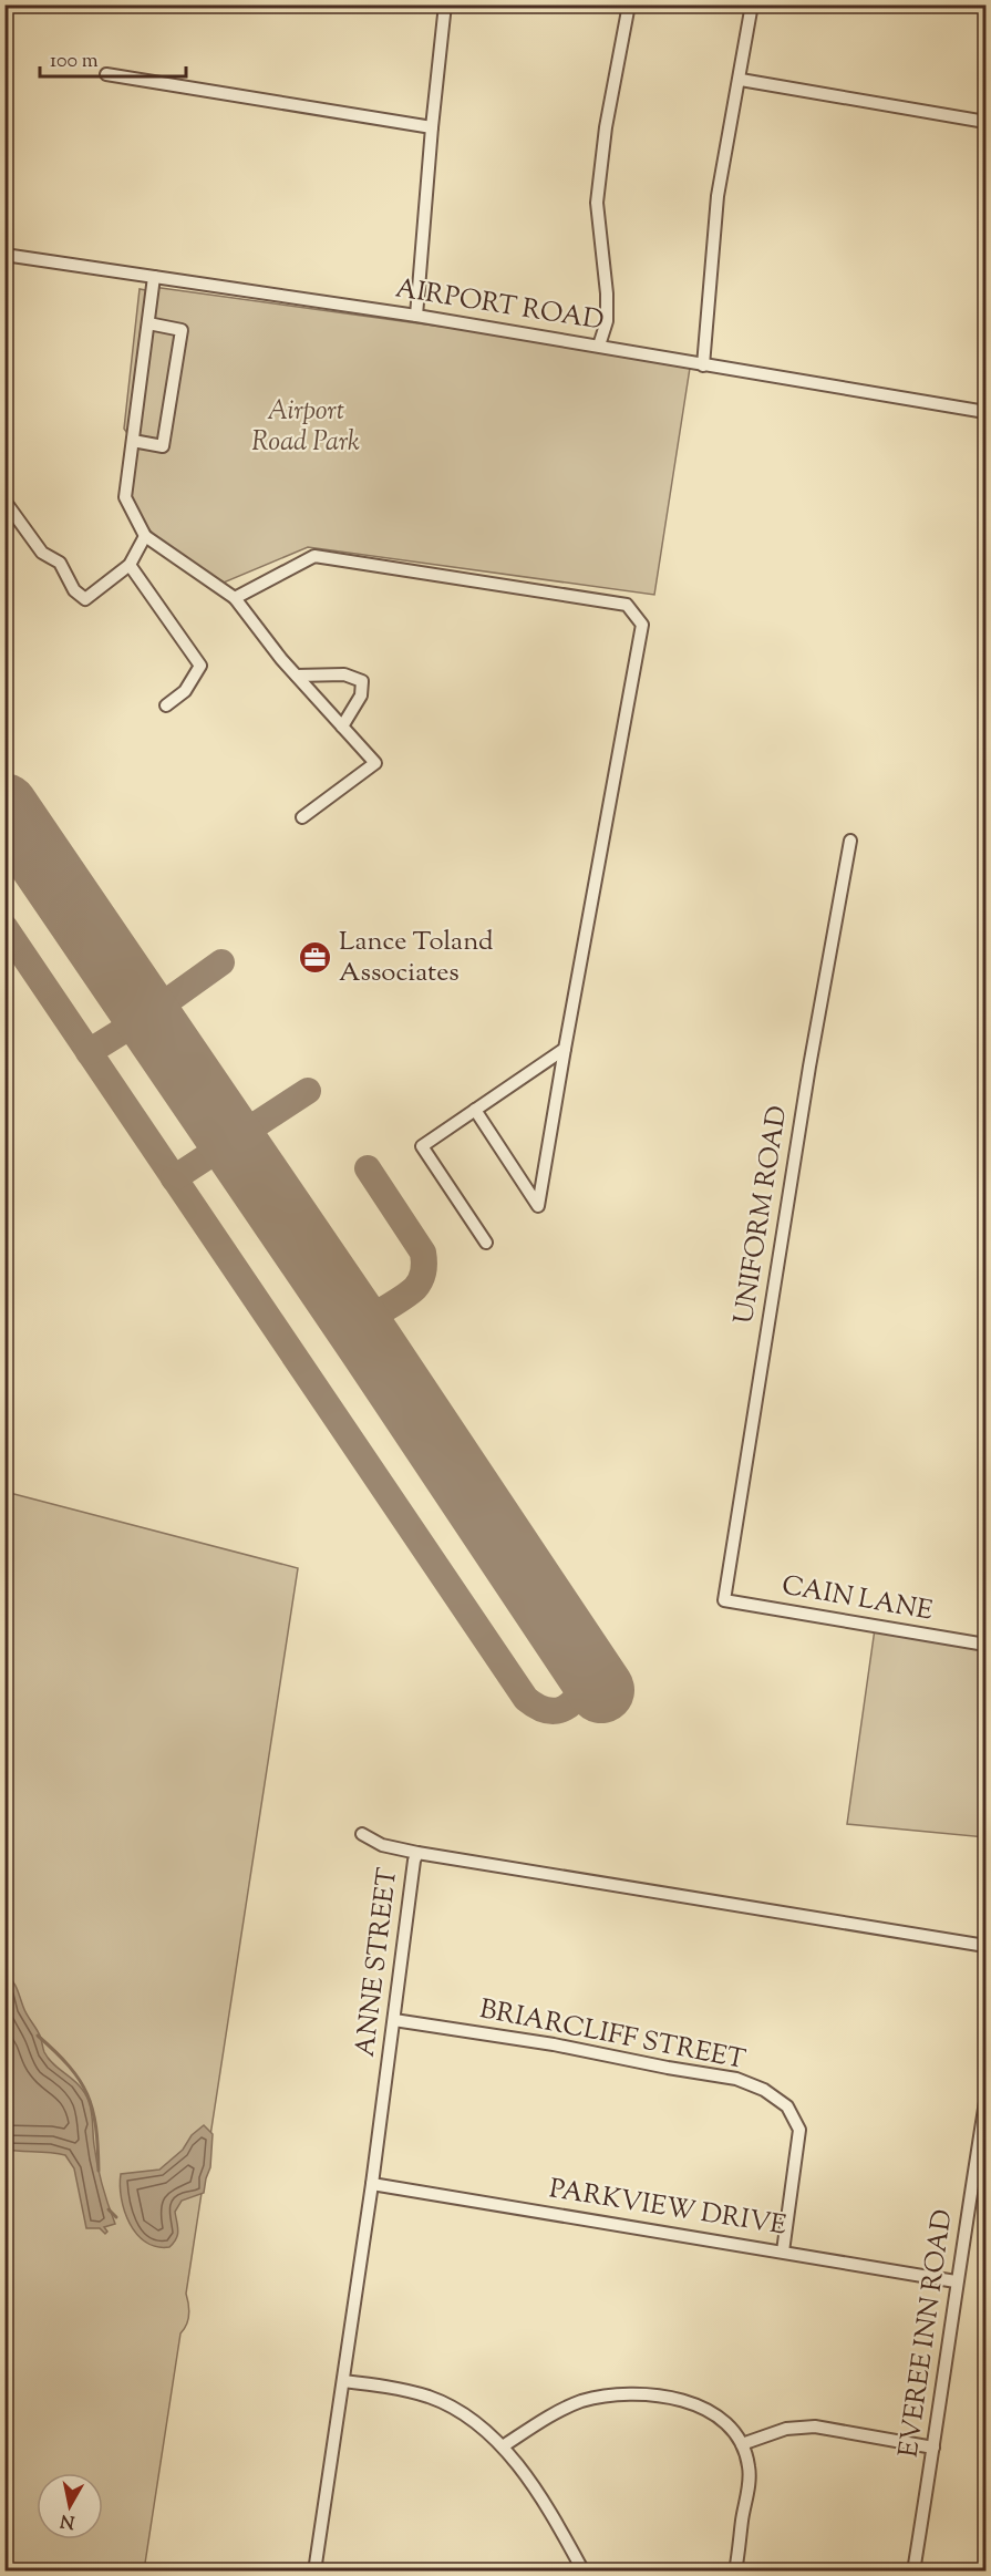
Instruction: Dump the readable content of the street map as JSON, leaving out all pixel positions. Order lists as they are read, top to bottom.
{
  "streets": {
    "street": [
      "AIRPORT ROAD",
      "UNIFORM ROAD",
      "CAIN LANE",
      "ANNE STREET",
      "BRIARCLIFF STREET",
      "PARKVIEW DRIVE",
      "EVEREE INN ROAD"
    ]
  },
  "crossings": [
    ["UNIFORM ROAD", "CAIN LANE"],
    ["ANNE STREET", "BRIARCLIFF STREET"],
    ["ANNE STREET", "PARKVIEW DRIVE"],
    ["BRIARCLIFF STREET", "PARKVIEW DRIVE"],
    ["PARKVIEW DRIVE", "EVEREE INN ROAD"]
  ],
  "parks": ["Airport Road Park"],
  "places": {
    "office": ["Lance Toland Associates"]
  },
  "scale_bar": "100 m",
  "north": "bottom"
}
